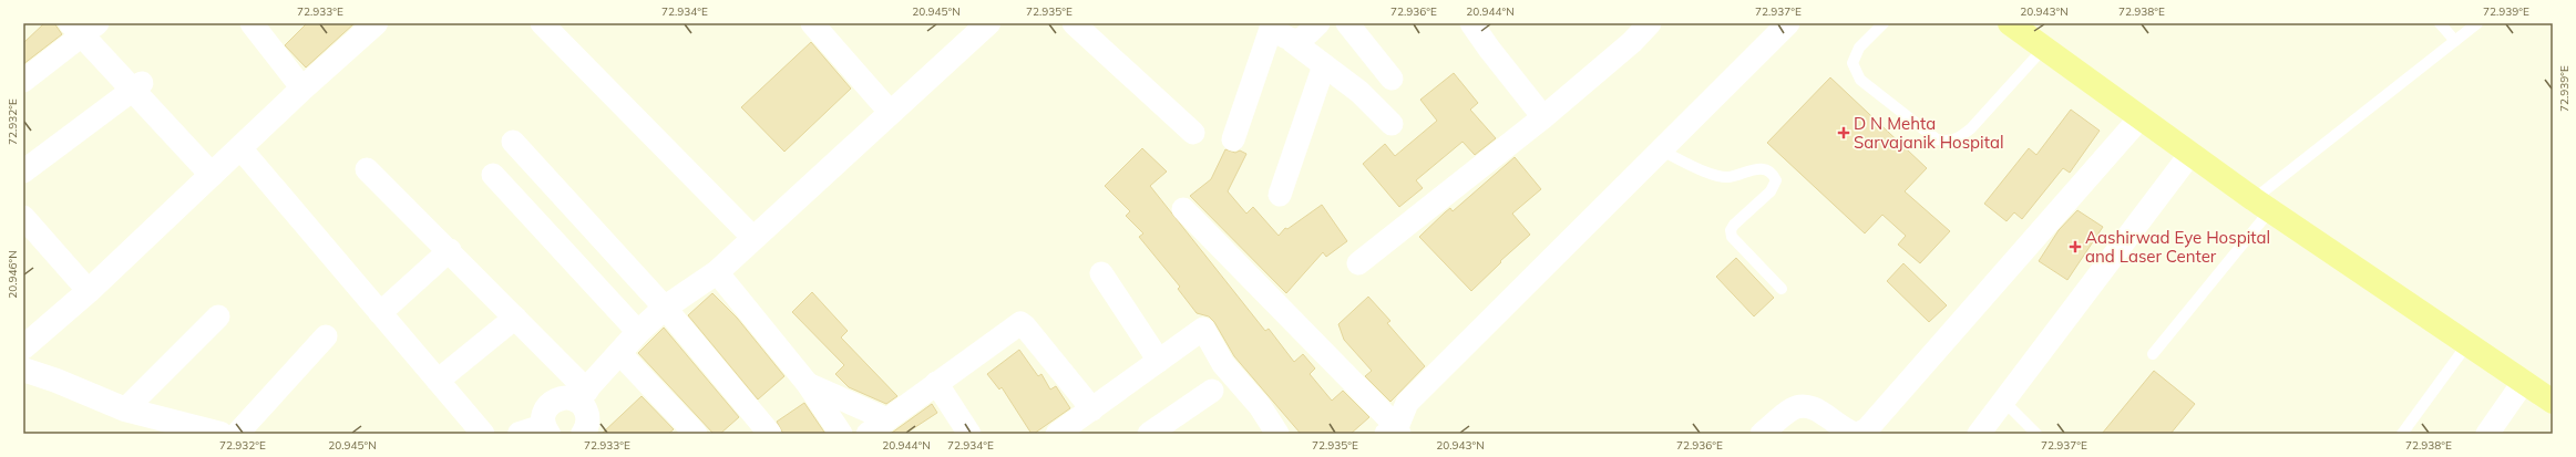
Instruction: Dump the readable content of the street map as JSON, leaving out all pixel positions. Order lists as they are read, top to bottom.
{
  "places": {
    "health": ["D N Mehta Sarvajanik Hospital", "Aashirwad Eye Hospital and Laser Center"]
  },
  "coordinates": [
    "72.933°E",
    "72.934°E",
    "20.945°N",
    "72.935°E",
    "72.936°E",
    "20.944°N",
    "72.937°E",
    "20.943°N",
    "72.938°E",
    "72.939°E",
    "72.932°E",
    "20.946°N"
  ]
}
